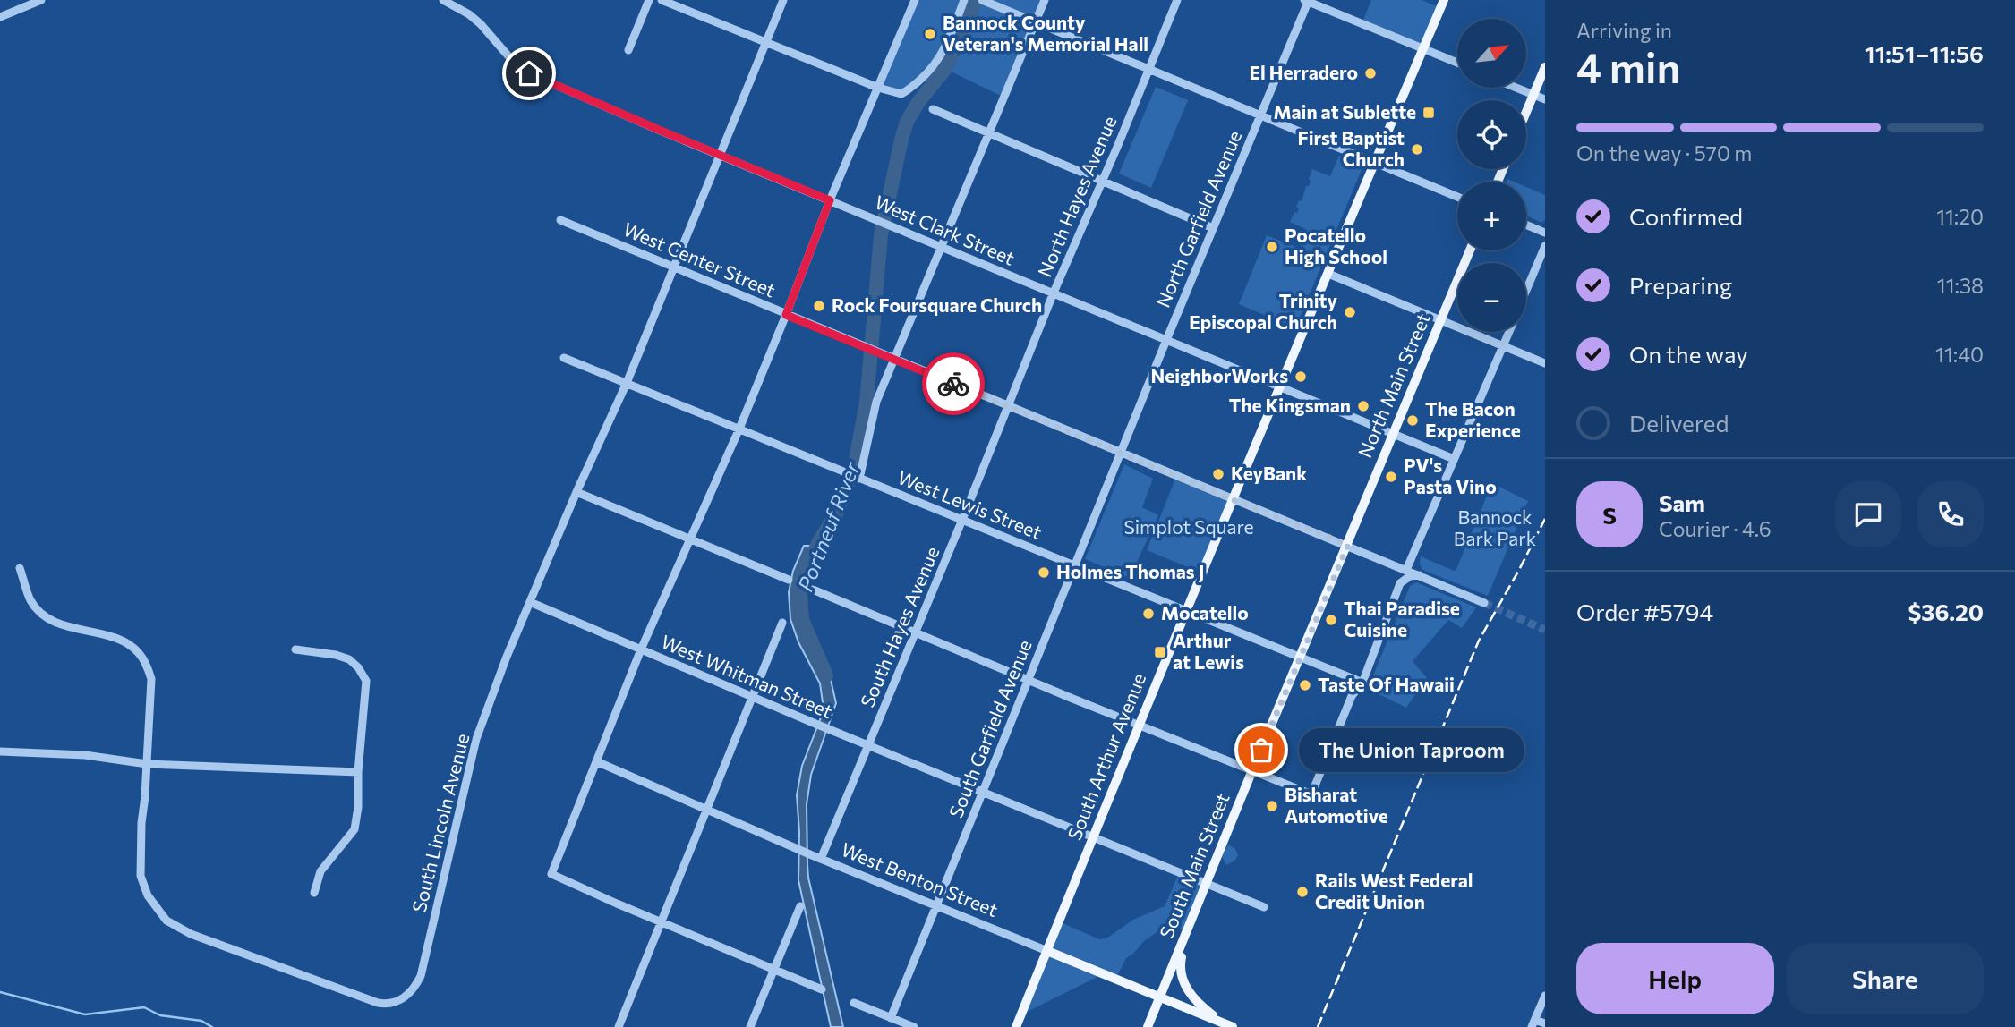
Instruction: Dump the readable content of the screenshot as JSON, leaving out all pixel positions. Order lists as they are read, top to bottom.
{
  "streets": {
    "main road": [
      "North Main Street",
      "South Arthur Avenue",
      "South Main Street",
      "West Benton Street"
    ],
    "street": [
      "North Hayes Avenue",
      "North Garfield Avenue",
      "West Clark Street",
      "West Center Street",
      "West Lewis Street",
      "South Hayes Avenue",
      "West Whitman Street",
      "South Garfield Avenue",
      "South Lincoln Avenue"
    ]
  },
  "crossings": [
    ["North Hayes Avenue", "West Clark Street"],
    ["North Hayes Avenue", "West Center Street"],
    ["North Hayes Avenue", "South Hayes Avenue"],
    ["North Garfield Avenue", "West Clark Street"],
    ["North Garfield Avenue", "West Center Street"],
    ["North Garfield Avenue", "South Garfield Avenue"],
    ["West Clark Street", "North Main Street"],
    ["West Clark Street", "South Arthur Avenue"],
    ["West Clark Street", "South Lincoln Avenue"],
    ["West Center Street", "North Main Street"],
    ["West Center Street", "South Hayes Avenue"],
    ["West Center Street", "South Garfield Avenue"],
    ["West Center Street", "South Arthur Avenue"],
    ["West Center Street", "South Lincoln Avenue"],
    ["West Center Street", "South Main Street"],
    ["North Main Street", "South Main Street"],
    ["West Lewis Street", "South Hayes Avenue"],
    ["West Lewis Street", "South Garfield Avenue"],
    ["West Lewis Street", "South Arthur Avenue"],
    ["West Lewis Street", "South Lincoln Avenue"],
    ["West Lewis Street", "South Main Street"],
    ["South Hayes Avenue", "West Whitman Street"],
    ["South Hayes Avenue", "West Benton Street"],
    ["West Whitman Street", "South Garfield Avenue"],
    ["West Whitman Street", "South Arthur Avenue"],
    ["West Whitman Street", "South Lincoln Avenue"],
    ["West Whitman Street", "South Main Street"],
    ["South Garfield Avenue", "West Benton Street"],
    ["South Arthur Avenue", "West Benton Street"],
    ["South Main Street", "West Benton Street"]
  ],
  "water": ["Portneuf River"],
  "parks": ["Bannock Bark Park", "Simplot Square"],
  "places": {
    "other": [
      "Bannock County Veteran's Memorial Hall",
      "El Herradero",
      "First Baptist Church",
      "Pocatello High School",
      "Rock Foursquare Church",
      "Trinity Episcopal Church",
      "NeighborWorks",
      "The Kingsman",
      "The Bacon Experience",
      "KeyBank",
      "PV's Pasta Vino",
      "Holmes Thomas J",
      "Mocatello",
      "Thai Paradise Cuisine",
      "Taste Of Hawaii",
      "The Union Taproom",
      "Bisharat Automotive",
      "Rails West Federal Credit Union"
    ],
    "transit": ["Main at Sublette", "Arthur at Lewis"]
  },
  "north": "top right",
  "page": {
    "heading": ["4 min", "Arriving in", "11:51–11:56"],
    "panel": [
      "Sam",
      "Courier · 4.6",
      "Order #5794",
      "$36.20"
    ],
    "map_buttons": ["+", "−"],
    "bar": "On the way · 570 m",
    "list": [
      ["Confirmed", "11:20"],
      ["Preparing", "11:38"],
      ["On the way", "11:40"],
      "Delivered"
    ],
    "round": "S",
    "bubble": "The Union Taproom",
    "buttons": ["Help", "Share"]
  }
}
